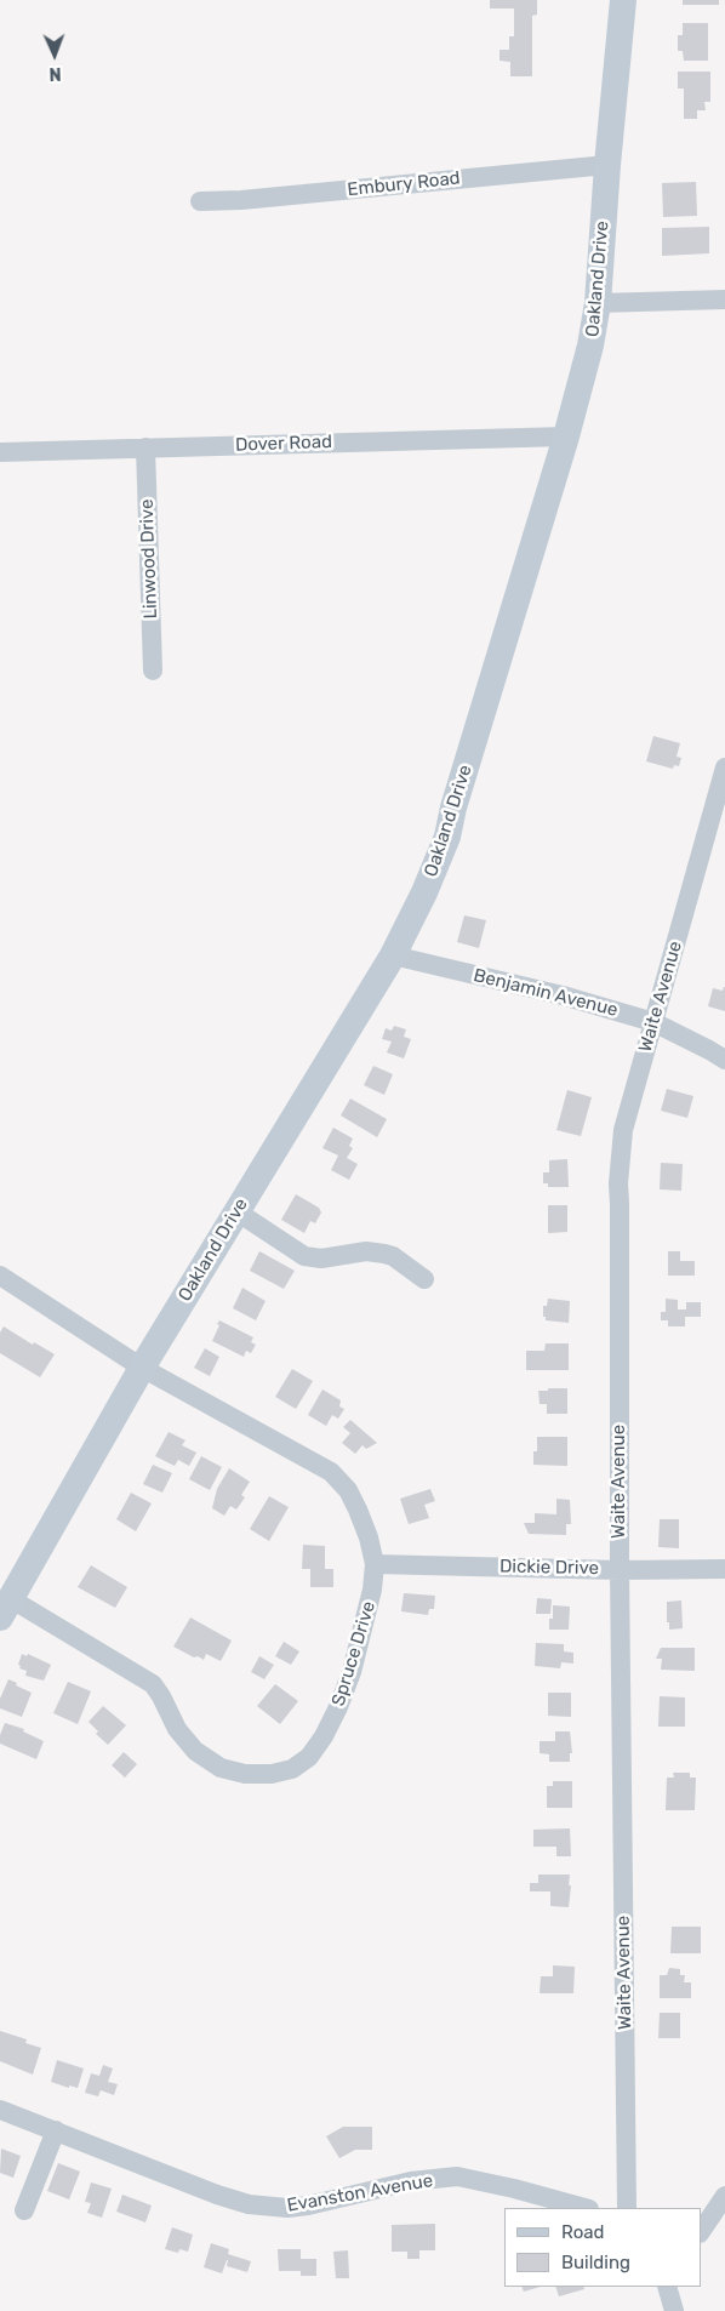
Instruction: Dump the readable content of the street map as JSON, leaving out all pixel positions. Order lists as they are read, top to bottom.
{
  "streets": {
    "main road": ["Oakland Drive"],
    "street": [
      "Embury Road",
      "Dover Road",
      "Linwood Drive",
      "Benjamin Avenue",
      "Waite Avenue",
      "Dickie Drive",
      "Spruce Drive",
      "Evanston Avenue"
    ]
  },
  "crossings": [
    ["Embury Road", "Oakland Drive"],
    ["Oakland Drive", "Dover Road"],
    ["Oakland Drive", "Benjamin Avenue"],
    ["Oakland Drive", "Spruce Drive"],
    ["Dover Road", "Linwood Drive"],
    ["Benjamin Avenue", "Waite Avenue"],
    ["Waite Avenue", "Dickie Drive"],
    ["Dickie Drive", "Spruce Drive"]
  ],
  "legend": ["Road", "Building"],
  "north": "bottom"
}
